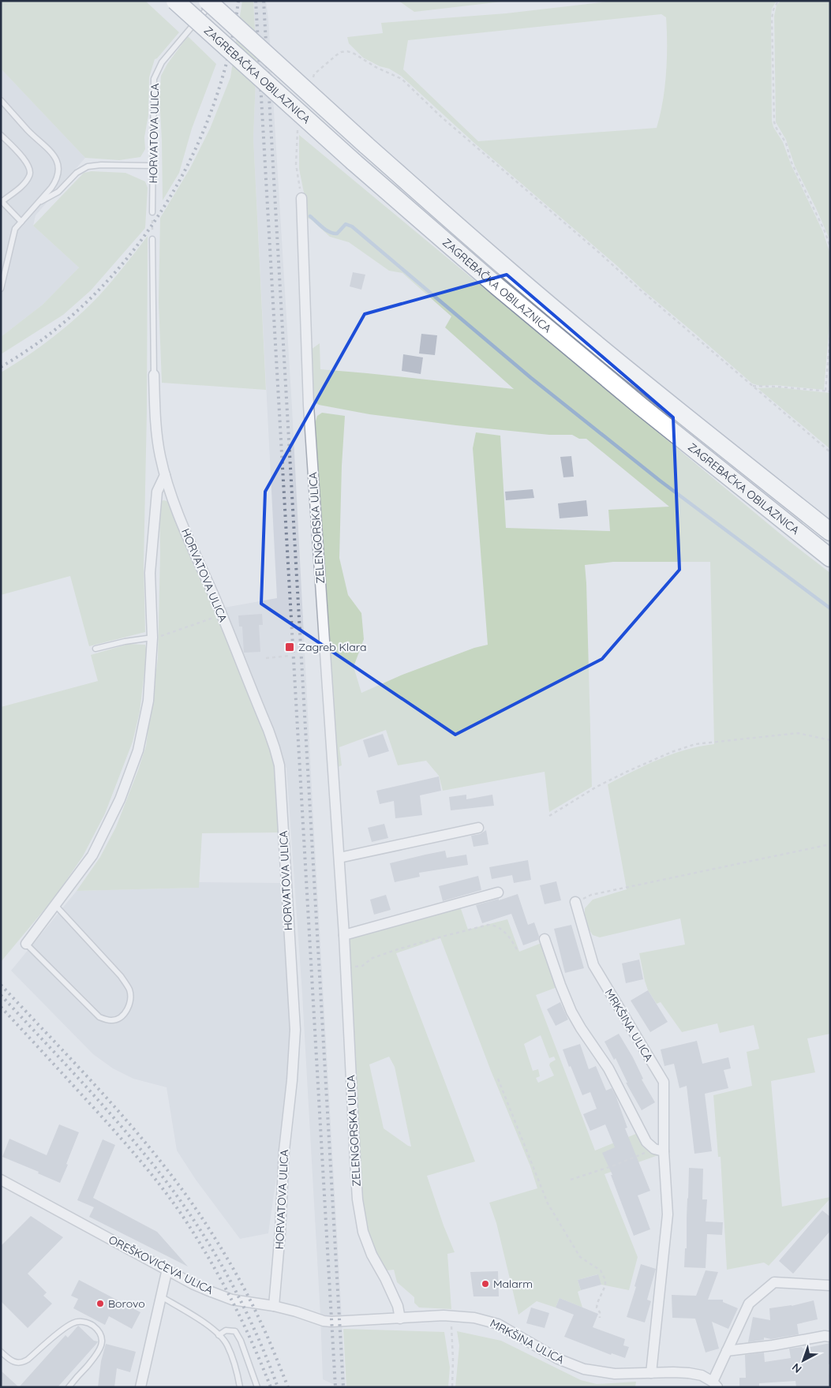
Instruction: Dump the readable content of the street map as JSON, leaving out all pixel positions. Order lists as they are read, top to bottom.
{
  "streets": {
    "highway": ["ZAGREBAČKA OBILAZNICA"],
    "street": [
      "HORVATOVA ULICA",
      "ZELENGORSKA ULICA",
      "MRKŠINA ULICA",
      "OREŠKOVIĆEVA ULICA"
    ]
  },
  "crossings": [
    ["ZAGREBAČKA OBILAZNICA", "HORVATOVA ULICA"],
    ["HORVATOVA ULICA", "OREŠKOVIĆEVA ULICA"],
    ["ZELENGORSKA ULICA", "MRKŠINA ULICA"],
    ["MRKŠINA ULICA", "OREŠKOVIĆEVA ULICA"]
  ],
  "places": {
    "transit": ["Zagreb Klara"],
    "other": ["Malarm", "Borovo"]
  },
  "north": "bottom left"
}
